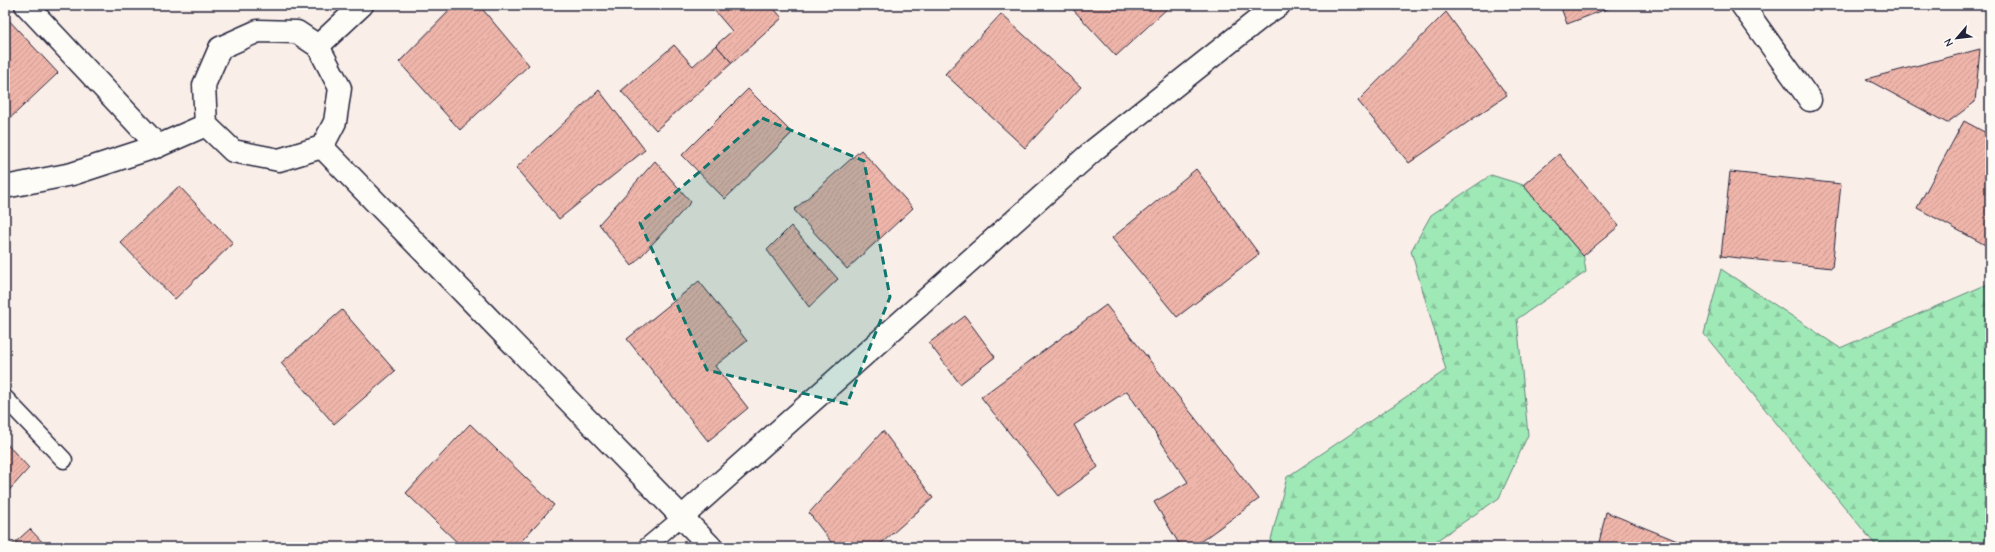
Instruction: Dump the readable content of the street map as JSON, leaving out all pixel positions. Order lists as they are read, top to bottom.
{
  "north": "bottom left"
}
